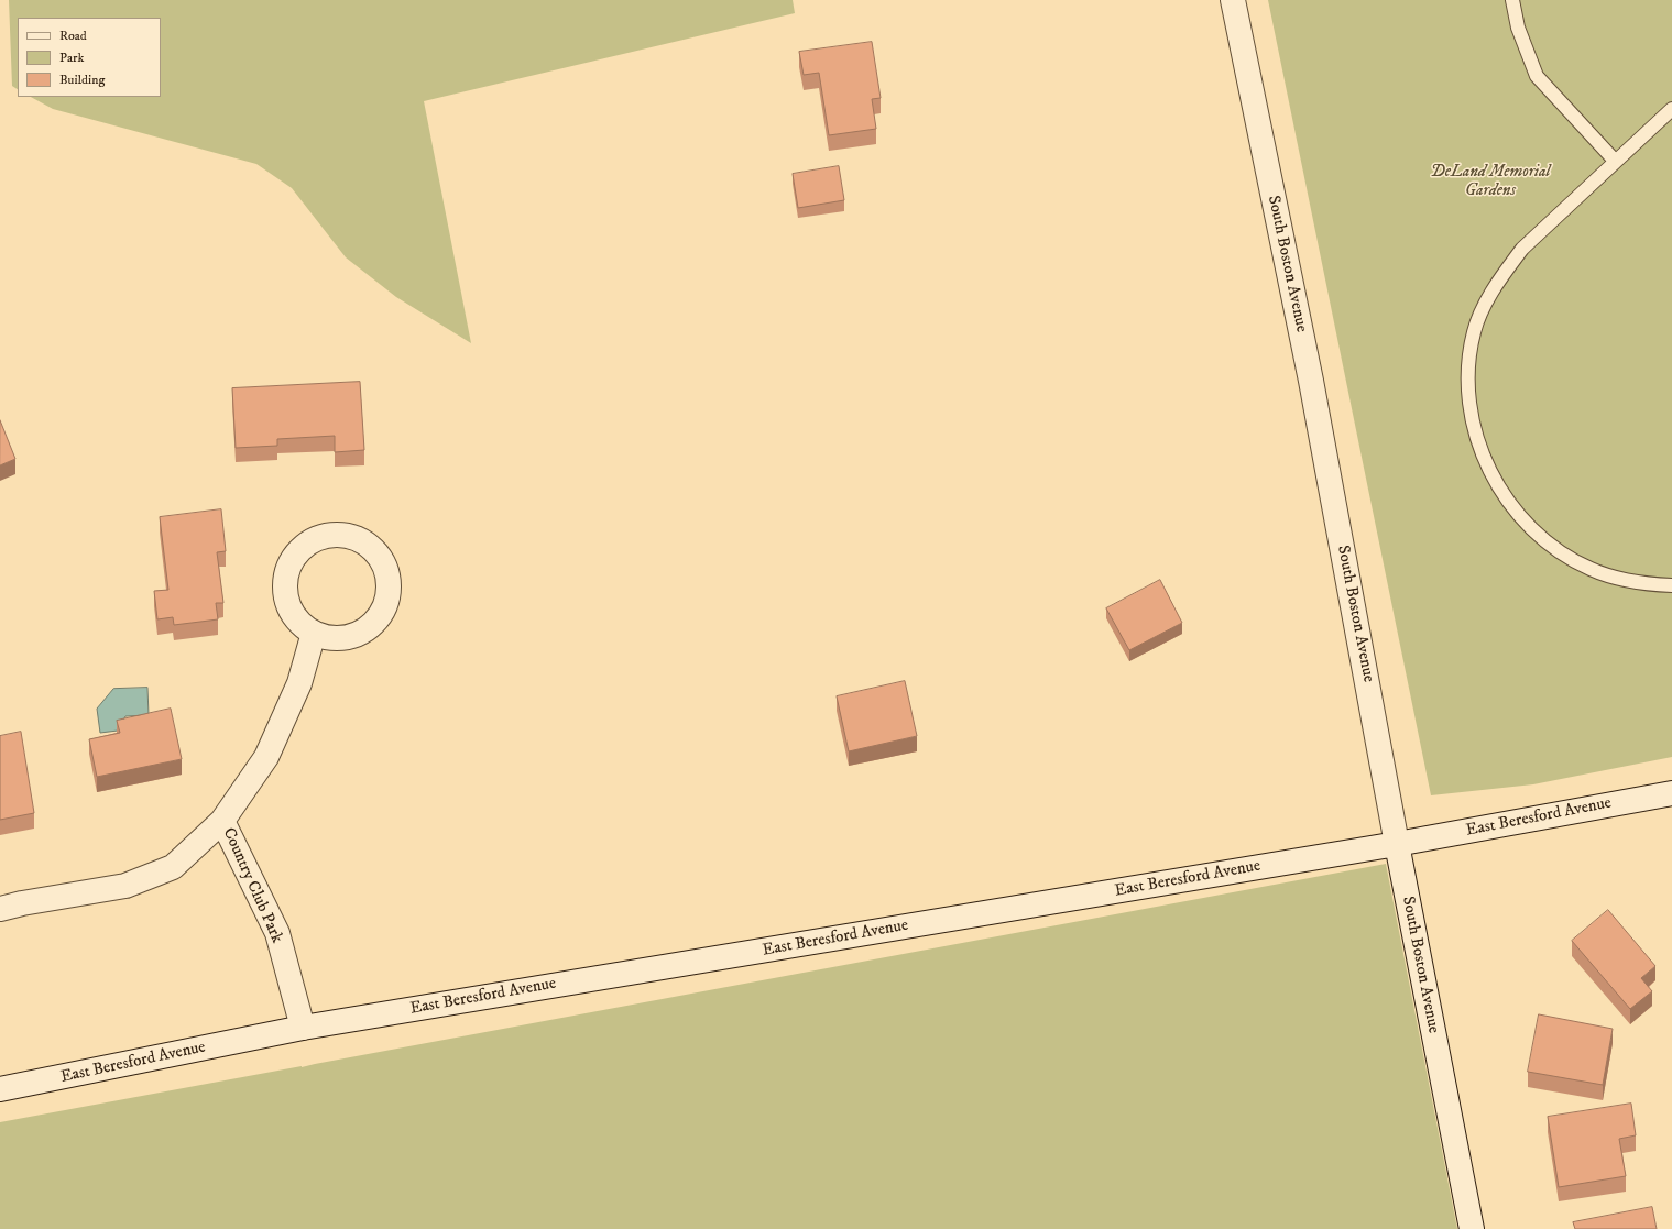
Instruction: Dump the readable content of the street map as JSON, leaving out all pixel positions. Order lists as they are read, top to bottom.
{
  "streets": {
    "street": ["South Boston Avenue", "East Beresford Avenue", "Country Club Park"]
  },
  "crossings": [
    ["South Boston Avenue", "East Beresford Avenue"],
    ["East Beresford Avenue", "Country Club Park"]
  ],
  "parks": ["DeLand Memorial Gardens"],
  "legend": ["Road", "Park", "Building"]
}
